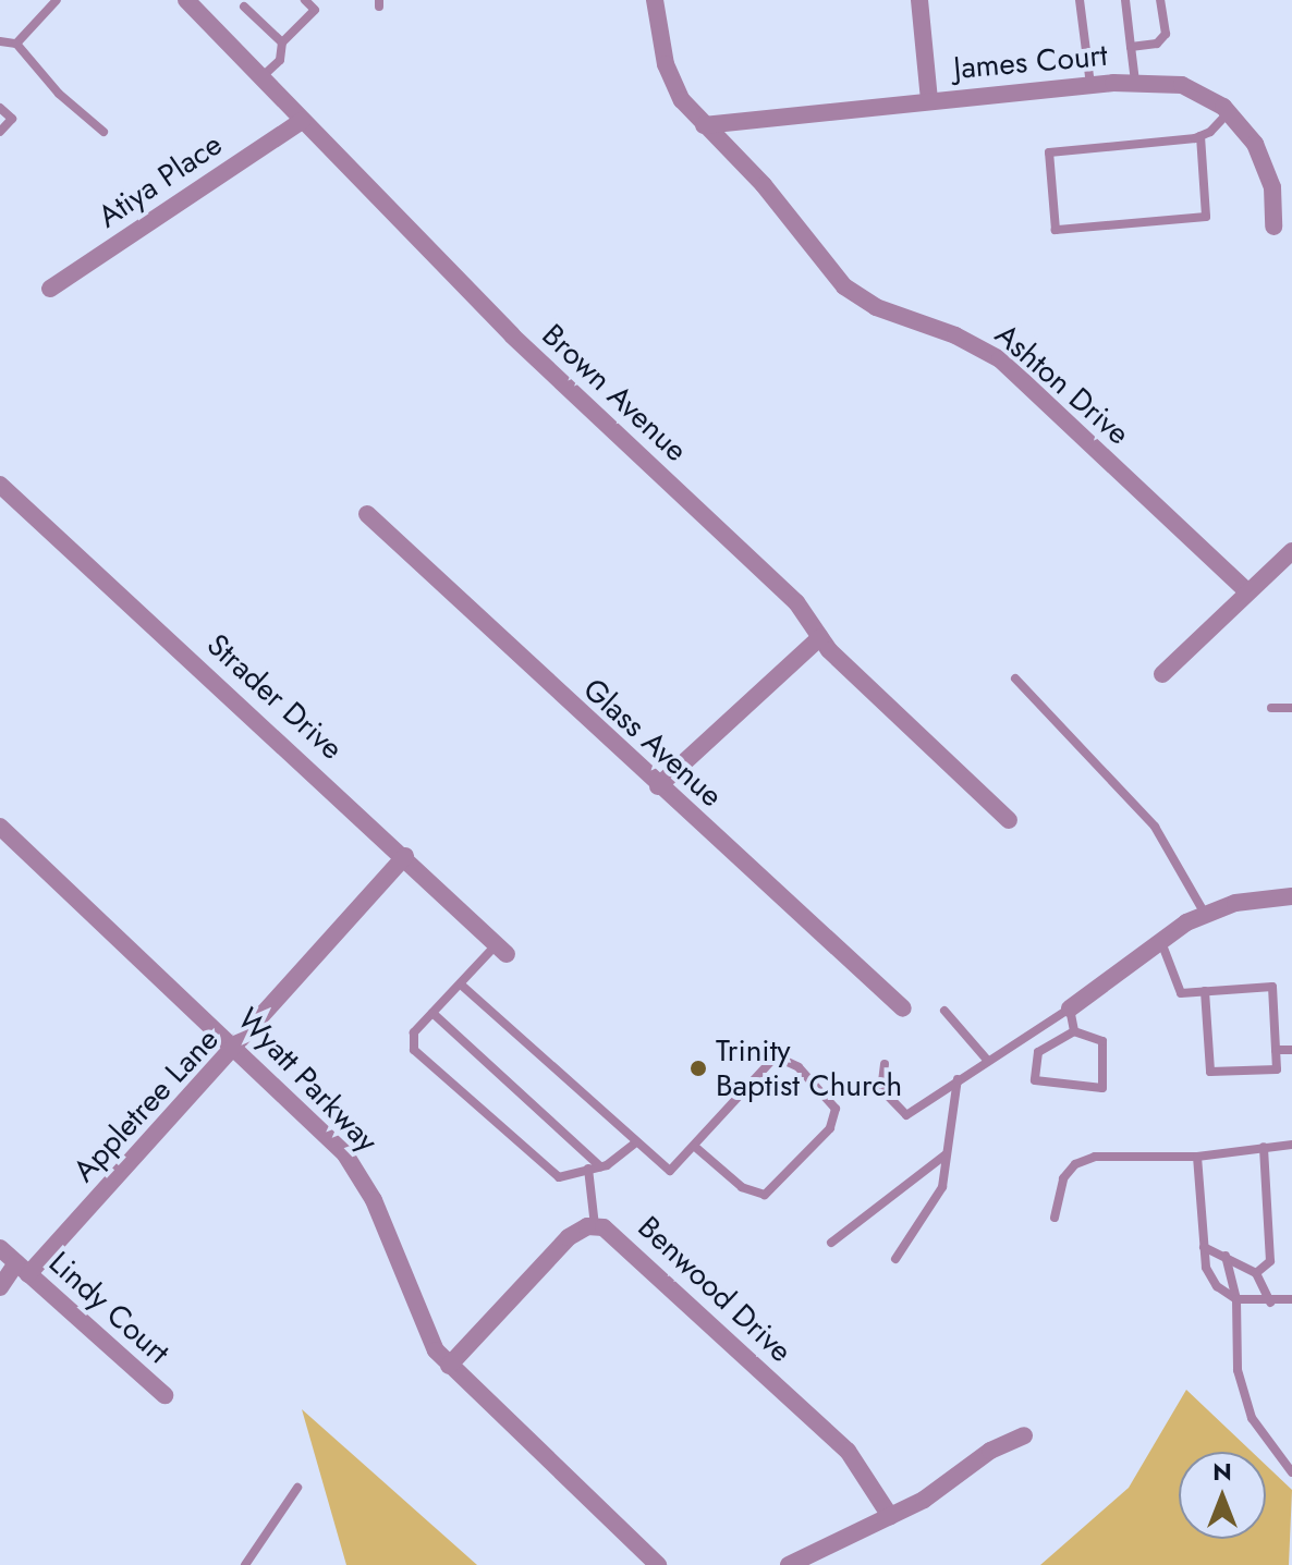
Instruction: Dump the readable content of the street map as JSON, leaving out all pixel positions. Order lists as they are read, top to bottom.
{
  "streets": {
    "street": [
      "James Court",
      "Atiya Place",
      "Ashton Drive",
      "Brown Avenue",
      "Strader Drive",
      "Glass Avenue",
      "Wyatt Parkway",
      "Appletree Lane",
      "Benwood Drive",
      "Lindy Court"
    ]
  },
  "crossings": [
    ["James Court", "Ashton Drive"],
    ["Atiya Place", "Brown Avenue"],
    ["Strader Drive", "Appletree Lane"],
    ["Wyatt Parkway", "Appletree Lane"],
    ["Wyatt Parkway", "Benwood Drive"],
    ["Appletree Lane", "Lindy Court"]
  ],
  "places": ["Trinity Baptist Church"],
  "north": "top"
}
